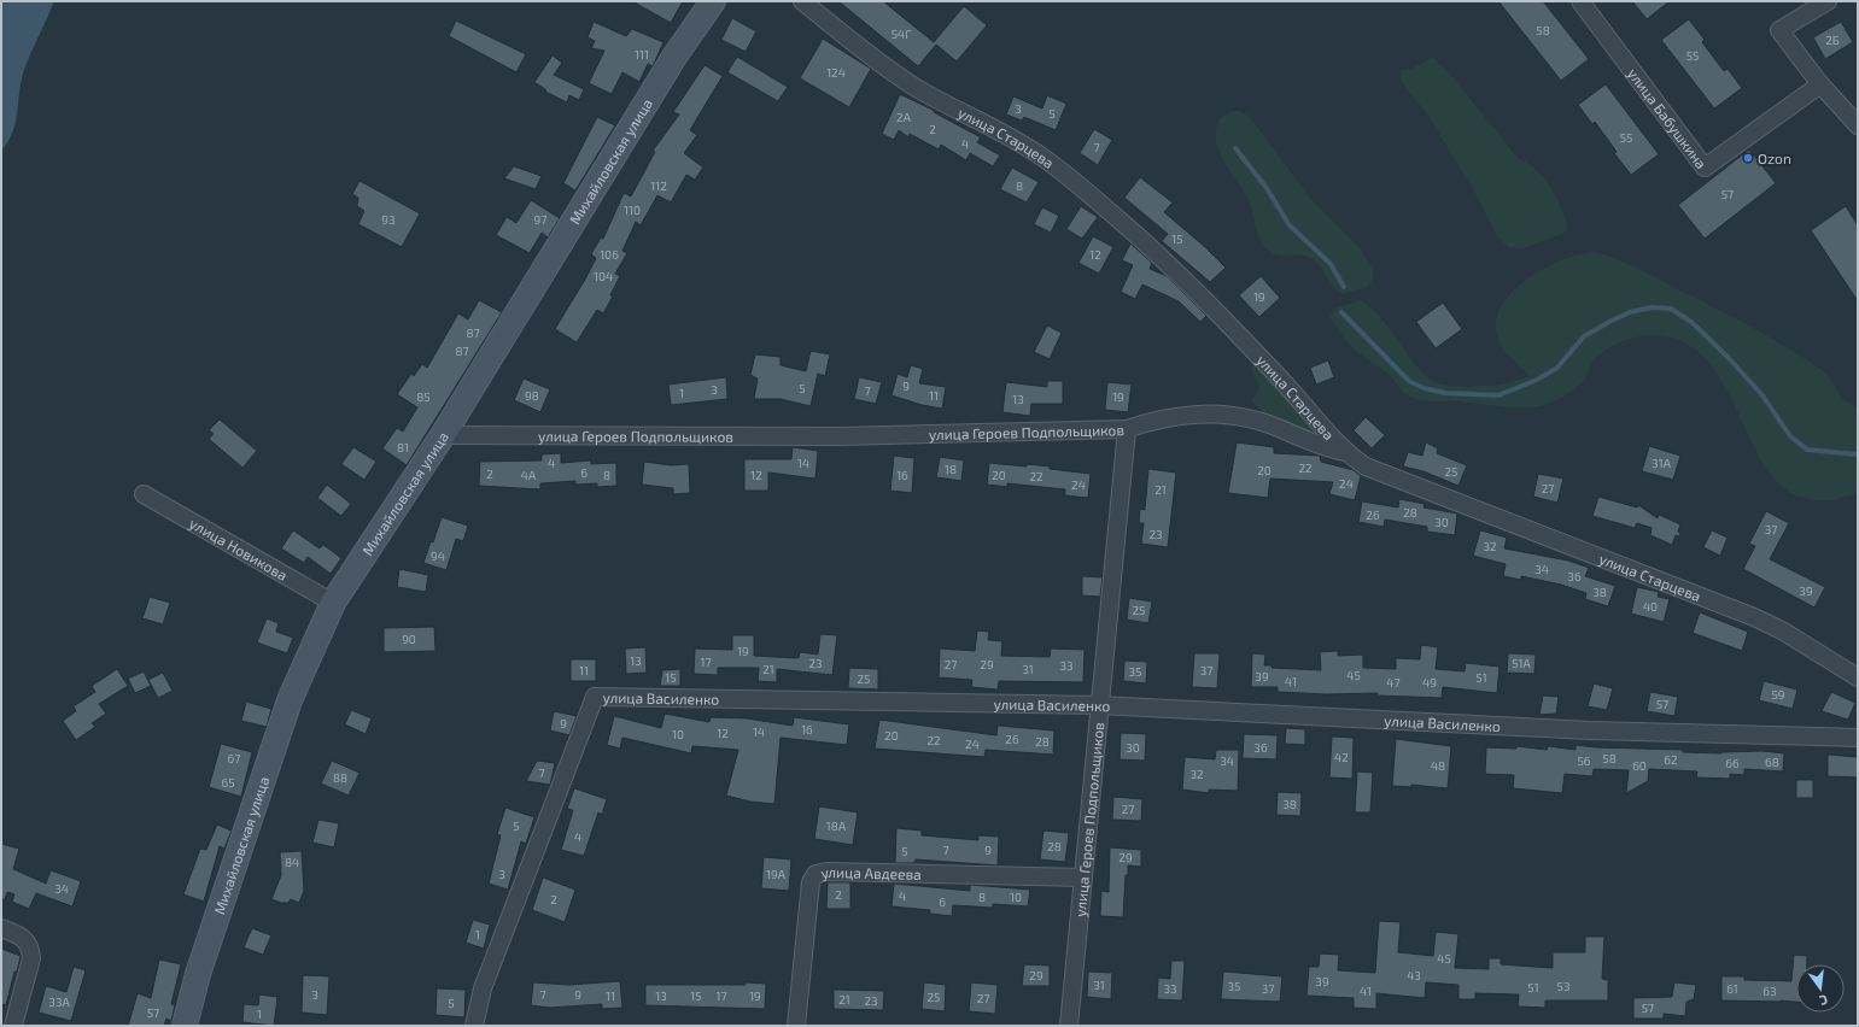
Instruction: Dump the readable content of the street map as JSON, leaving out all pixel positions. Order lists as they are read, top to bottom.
{
  "streets": {
    "street": [
      "улица Бабушкина",
      "улица Старцева",
      "Михайловская улица",
      "улица Героев Подпольщиков",
      "улица Новикова",
      "улица Василенко",
      "улица Авдеева"
    ]
  },
  "crossings": [
    ["Михайловская улица", "улица Героев Подпольщиков"],
    ["Михайловская улица", "улица Новикова"],
    ["улица Героев Подпольщиков", "улица Василенко"],
    ["улица Героев Подпольщиков", "улица Авдеева"]
  ],
  "places": ["Ozon"],
  "house_numbers": [
    "58",
    "54Г",
    "2Б",
    "111",
    "55",
    "124",
    "3",
    "5",
    "2А",
    "2",
    "55",
    "4",
    "7",
    "112",
    "8",
    "57",
    "110",
    "93",
    "97",
    "15",
    "106",
    "12",
    "104",
    "19",
    "87",
    "87",
    "9",
    "5",
    "3",
    "7",
    "1",
    "98",
    "11",
    "85",
    "19",
    "13",
    "81",
    "4",
    "14",
    "31А",
    "22",
    "18",
    "20",
    "25",
    "6",
    "2",
    "4А",
    "8",
    "12",
    "16",
    "20",
    "22",
    "24",
    "24",
    "27",
    "21",
    "28",
    "26",
    "30",
    "37",
    "23",
    "32",
    "94",
    "34",
    "36",
    "39",
    "38",
    "40",
    "25",
    "90",
    "19",
    "13",
    "17",
    "23",
    "51А",
    "27",
    "29",
    "33",
    "21",
    "31",
    "11",
    "37",
    "35",
    "45",
    "39",
    "15",
    "51",
    "25",
    "41",
    "47",
    "49",
    "59",
    "57",
    "9",
    "16",
    "14",
    "12",
    "10",
    "20",
    "26",
    "22",
    "28",
    "24",
    "30",
    "36",
    "42",
    "67",
    "58",
    "62",
    "34",
    "56",
    "68",
    "66",
    "48",
    "60",
    "7",
    "32",
    "88",
    "65",
    "38",
    "27",
    "5",
    "18А",
    "4",
    "28",
    "7",
    "9",
    "5",
    "29",
    "84",
    "3",
    "19А",
    "34",
    "2",
    "4",
    "8",
    "10",
    "2",
    "6",
    "1",
    "45",
    "29",
    "43",
    "39",
    "31",
    "35",
    "53",
    "51",
    "33",
    "37",
    "61",
    "41",
    "63",
    "3",
    "7",
    "9",
    "11",
    "13",
    "15",
    "17",
    "19",
    "25",
    "27",
    "21",
    "23",
    "33А",
    "5",
    "57",
    "57",
    "1"
  ],
  "north": "bottom"
}
